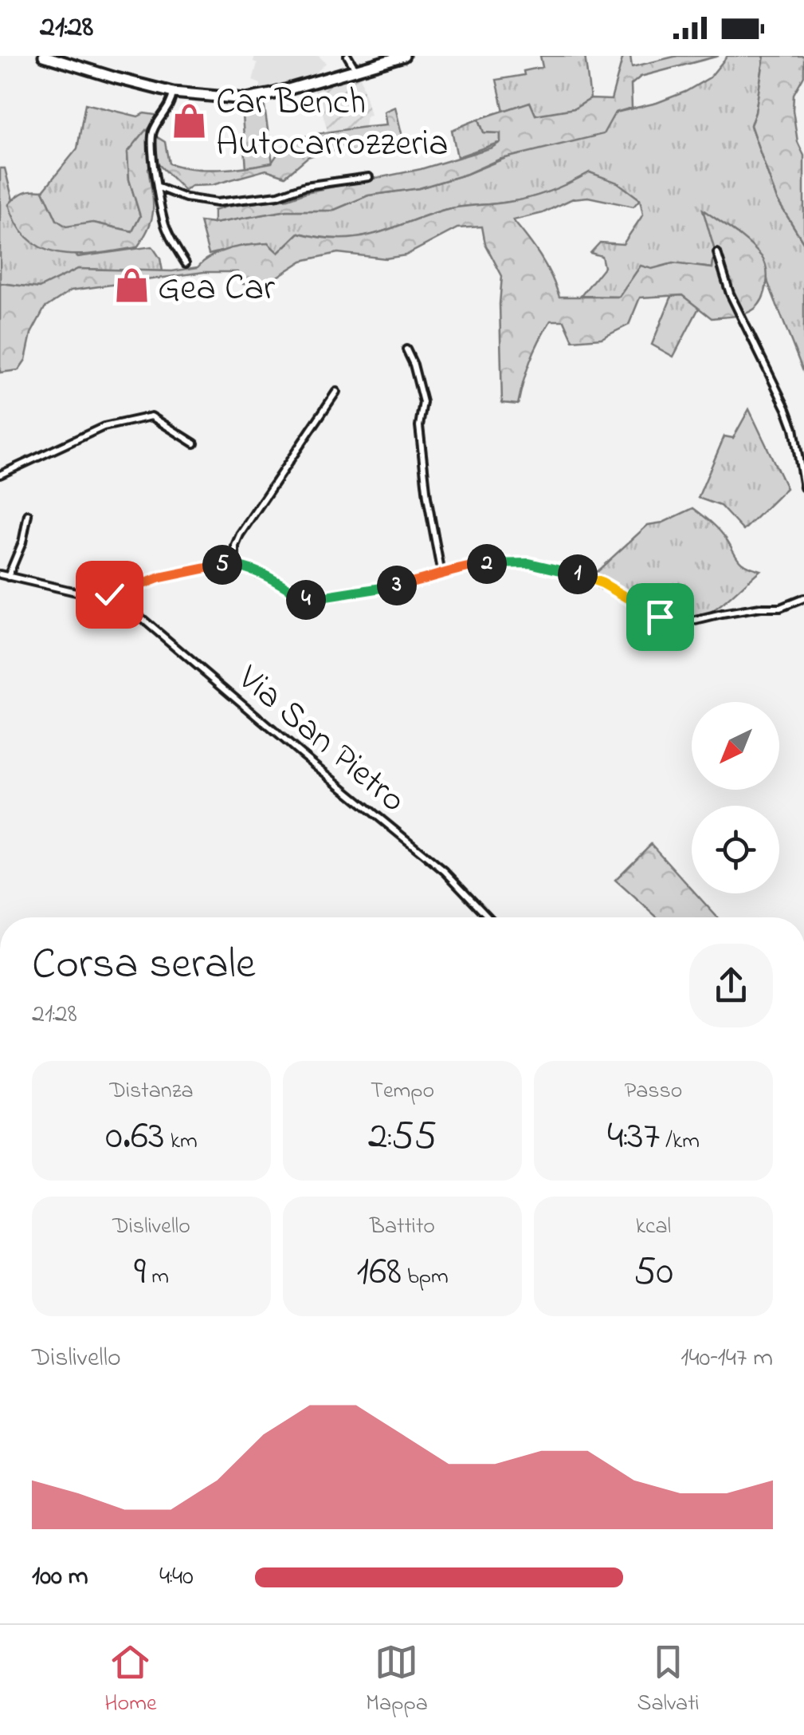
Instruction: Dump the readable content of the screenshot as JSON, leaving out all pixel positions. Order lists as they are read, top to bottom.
{
  "streets": {
    "street": ["Via San Pietro"]
  },
  "places": {
    "shop": ["Car Bench Autocarrozzeria", "Gea Car"]
  },
  "north": "bottom left",
  "page": {
    "status": "21:28",
    "pins": [
      "2",
      "5",
      "1",
      "3",
      "4"
    ],
    "heading": ["Corsa serale", "21:28"],
    "stats": [
      ["Distanza", "0.63 km"],
      ["Tempo", "2:55"],
      ["Passo", "4:37 /km"],
      ["Dislivello", "9 m"],
      ["Battito", "168 bpm"],
      ["kcal", "50"]
    ],
    "chart": ["Dislivello", "140–147 m"],
    "list": [
      {
        "name": "100 m",
        "note": "4:40"
      }
    ],
    "tabs": ["Home", "Mappa", "Salvati"]
  }
}
